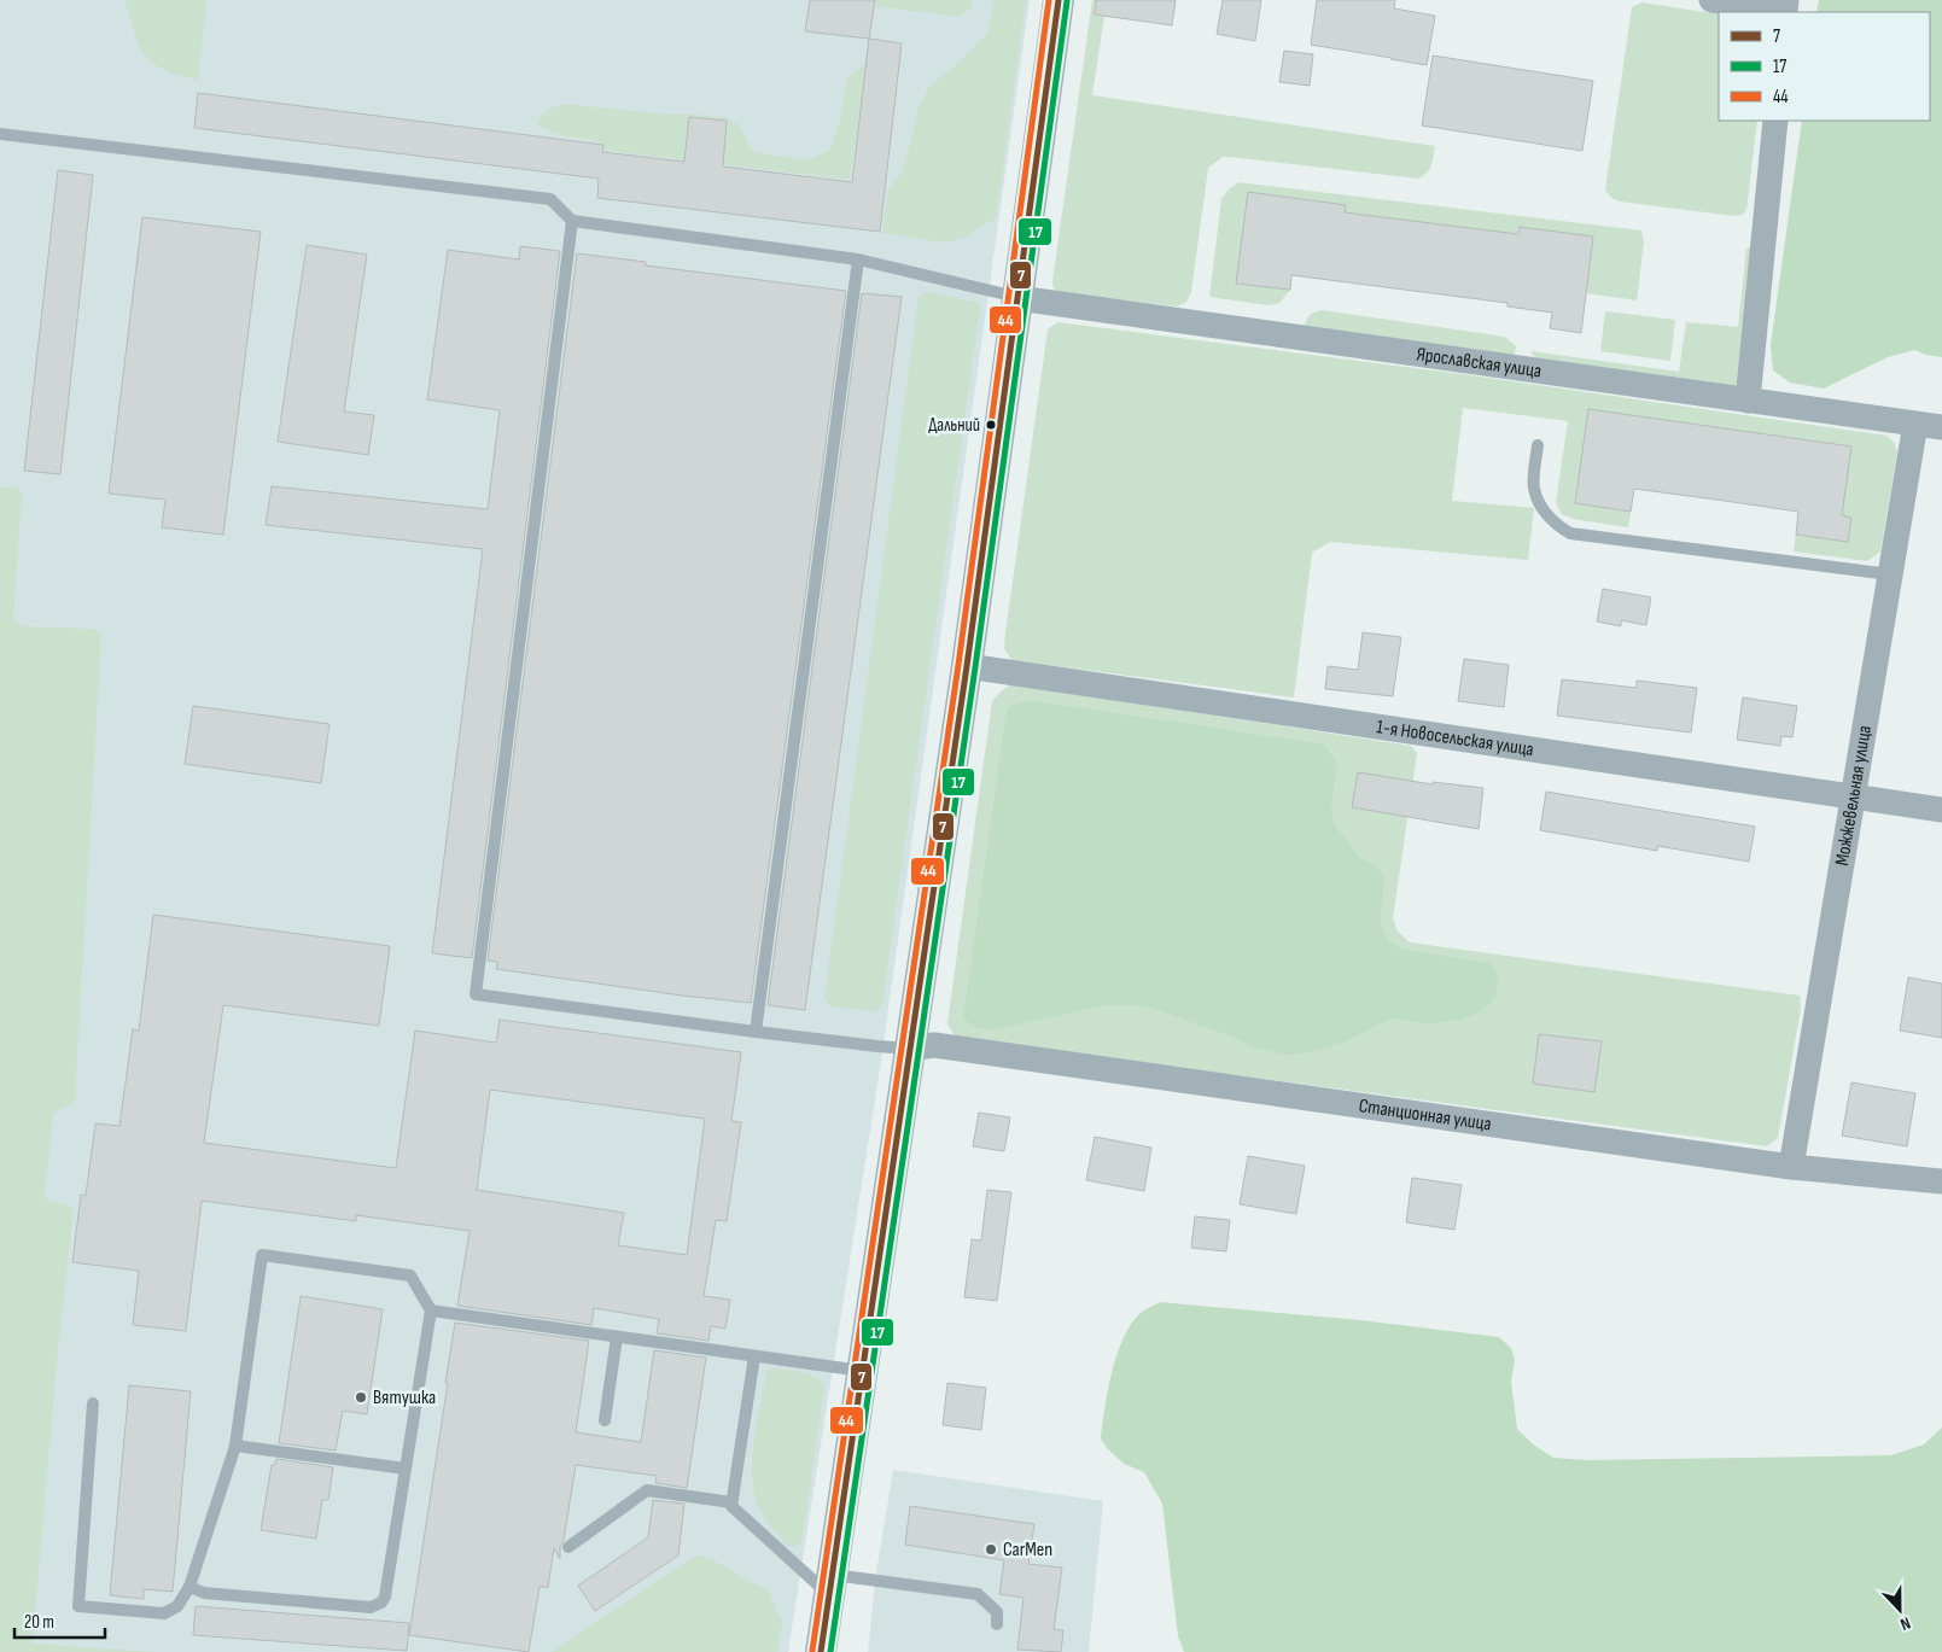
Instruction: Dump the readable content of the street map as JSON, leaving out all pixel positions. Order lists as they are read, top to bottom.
{
  "streets": {
    "street": [
      "Ярославская улица",
      "1-я Новосельская улица",
      "Можжевельная улица",
      "Станционная улица"
    ]
  },
  "crossings": [
    ["Ярославская улица", "Можжевельная улица"],
    ["1-я Новосельская улица", "Можжевельная улица"],
    ["Можжевельная улица", "Станционная улица"]
  ],
  "places": ["Дальний", "Вятушка", "CarMen"],
  "lines": ["transit line 7", "transit line 44", "transit line 17"],
  "legend": ["7", "17", "44"],
  "scale_bar": "20 m",
  "north": "bottom"
}
